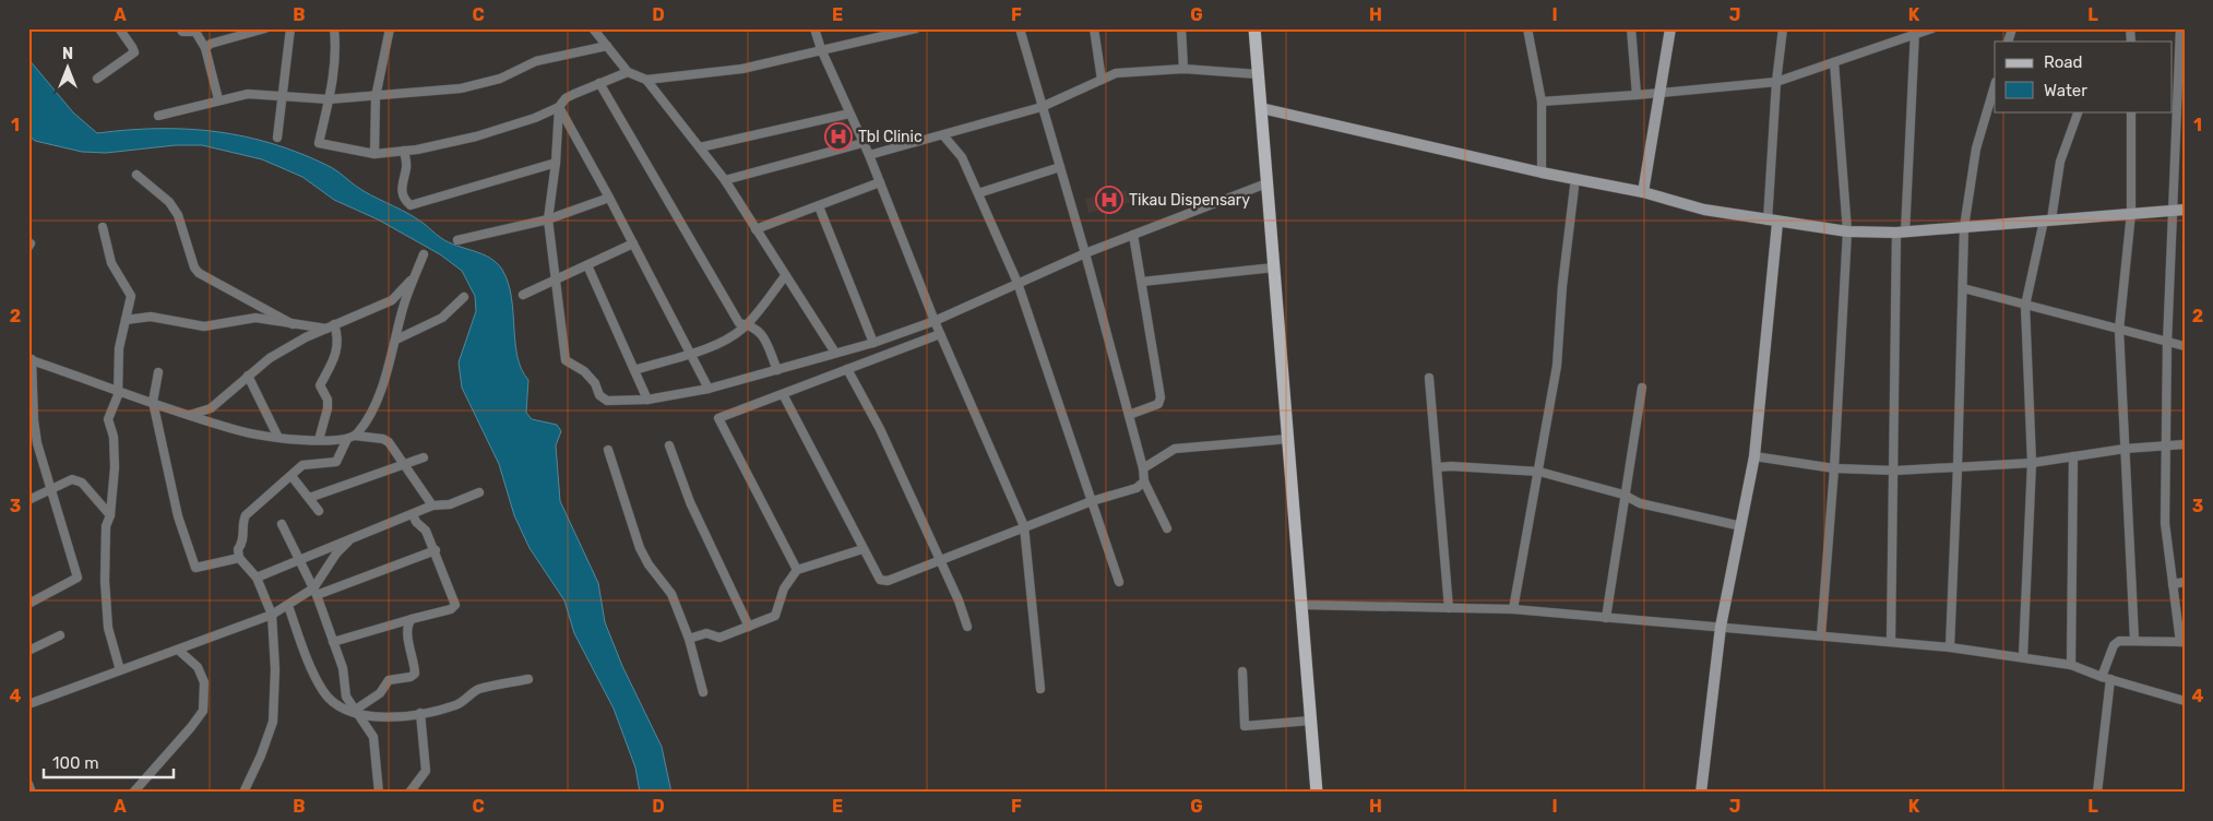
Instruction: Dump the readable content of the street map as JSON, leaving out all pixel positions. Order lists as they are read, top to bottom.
{
  "places": {
    "hospital": ["Tbl Clinic", "Tikau Dispensary"]
  },
  "legend": ["Road", "Water"],
  "scale_bar": "100 m",
  "north": "top",
  "grid": {
    "columns": [
      "A",
      "B",
      "C",
      "D",
      "E",
      "F",
      "G",
      "H",
      "I",
      "J",
      "K",
      "L"
    ],
    "rows": [
      "1",
      "2",
      "3",
      "4"
    ]
  }
}
